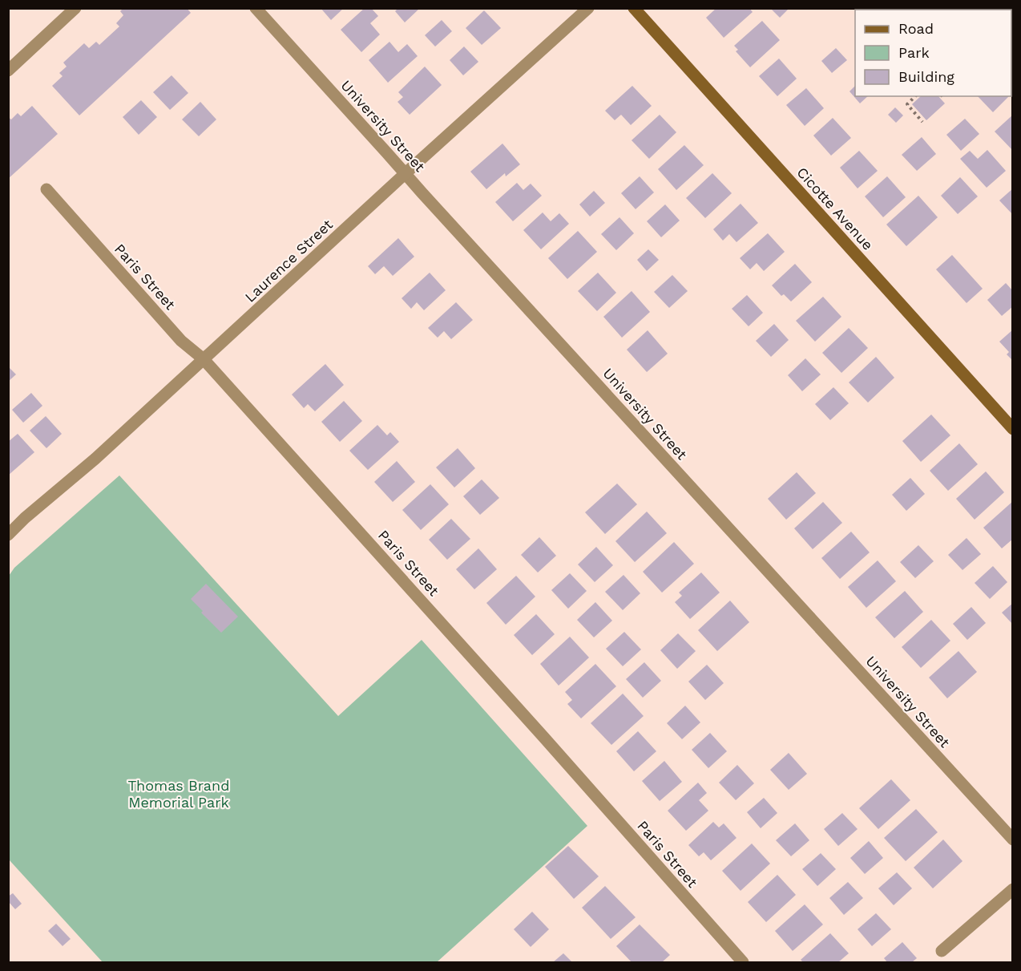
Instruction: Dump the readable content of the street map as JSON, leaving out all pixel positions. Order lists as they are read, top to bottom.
{
  "streets": {
    "street": [
      "University Street",
      "Cicotte Avenue",
      "Laurence Street",
      "Paris Street"
    ]
  },
  "crossings": [
    ["University Street", "Laurence Street"],
    ["Laurence Street", "Paris Street"]
  ],
  "parks": ["Thomas Brand Memorial Park"],
  "legend": ["Road", "Park", "Building"]
}
